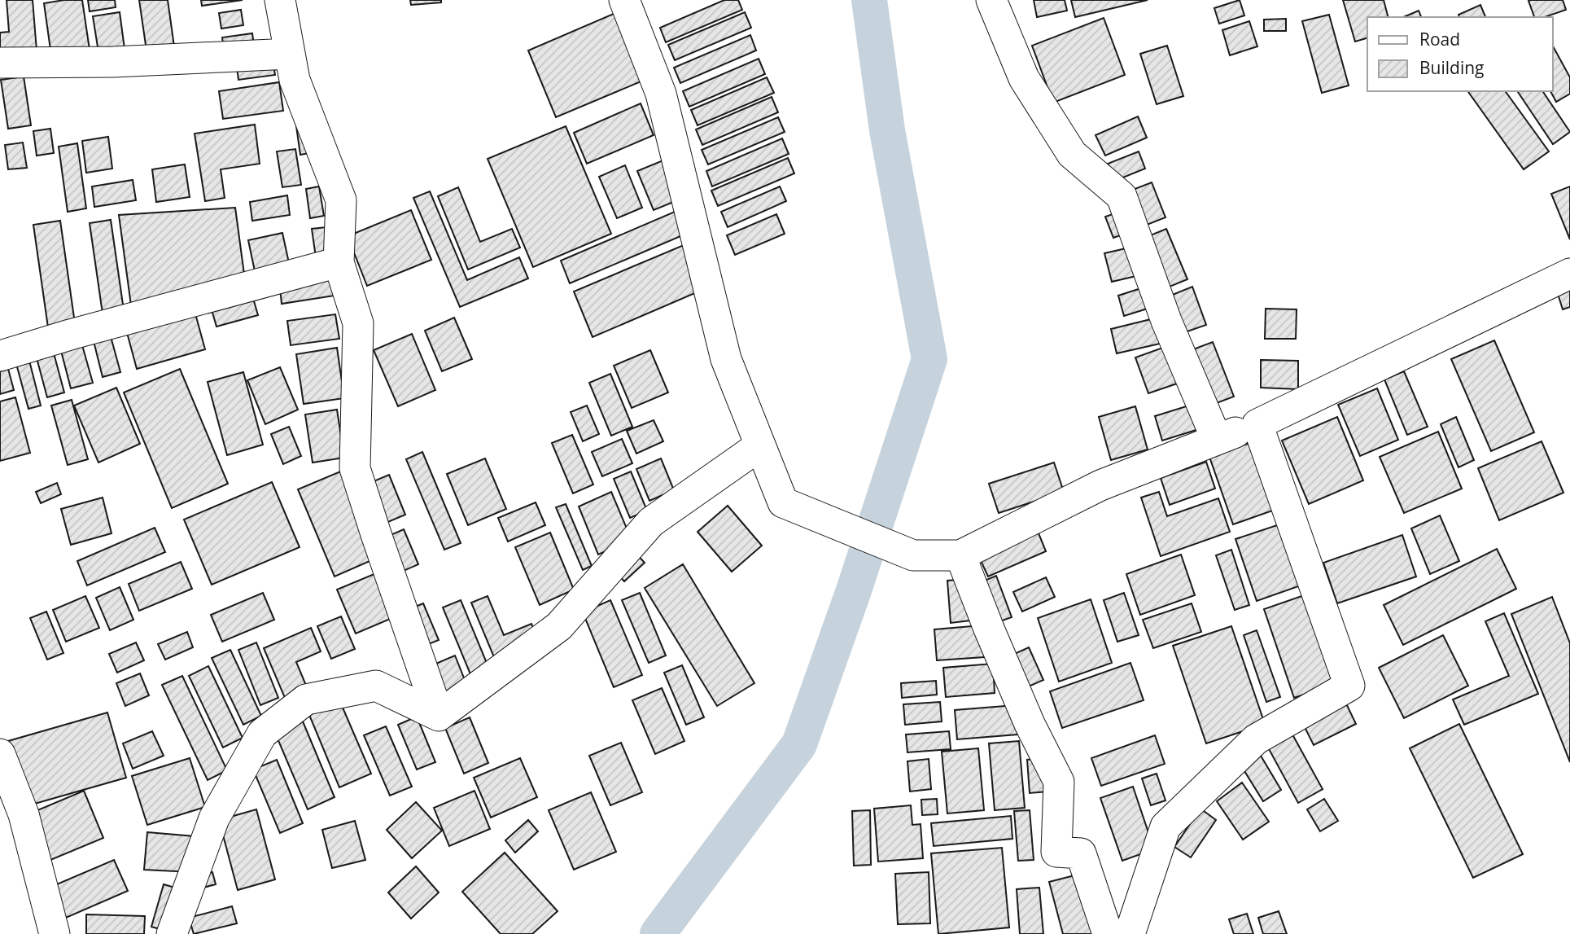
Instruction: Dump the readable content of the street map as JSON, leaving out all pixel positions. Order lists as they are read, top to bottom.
{
  "legend": ["Road", "Building"]
}
